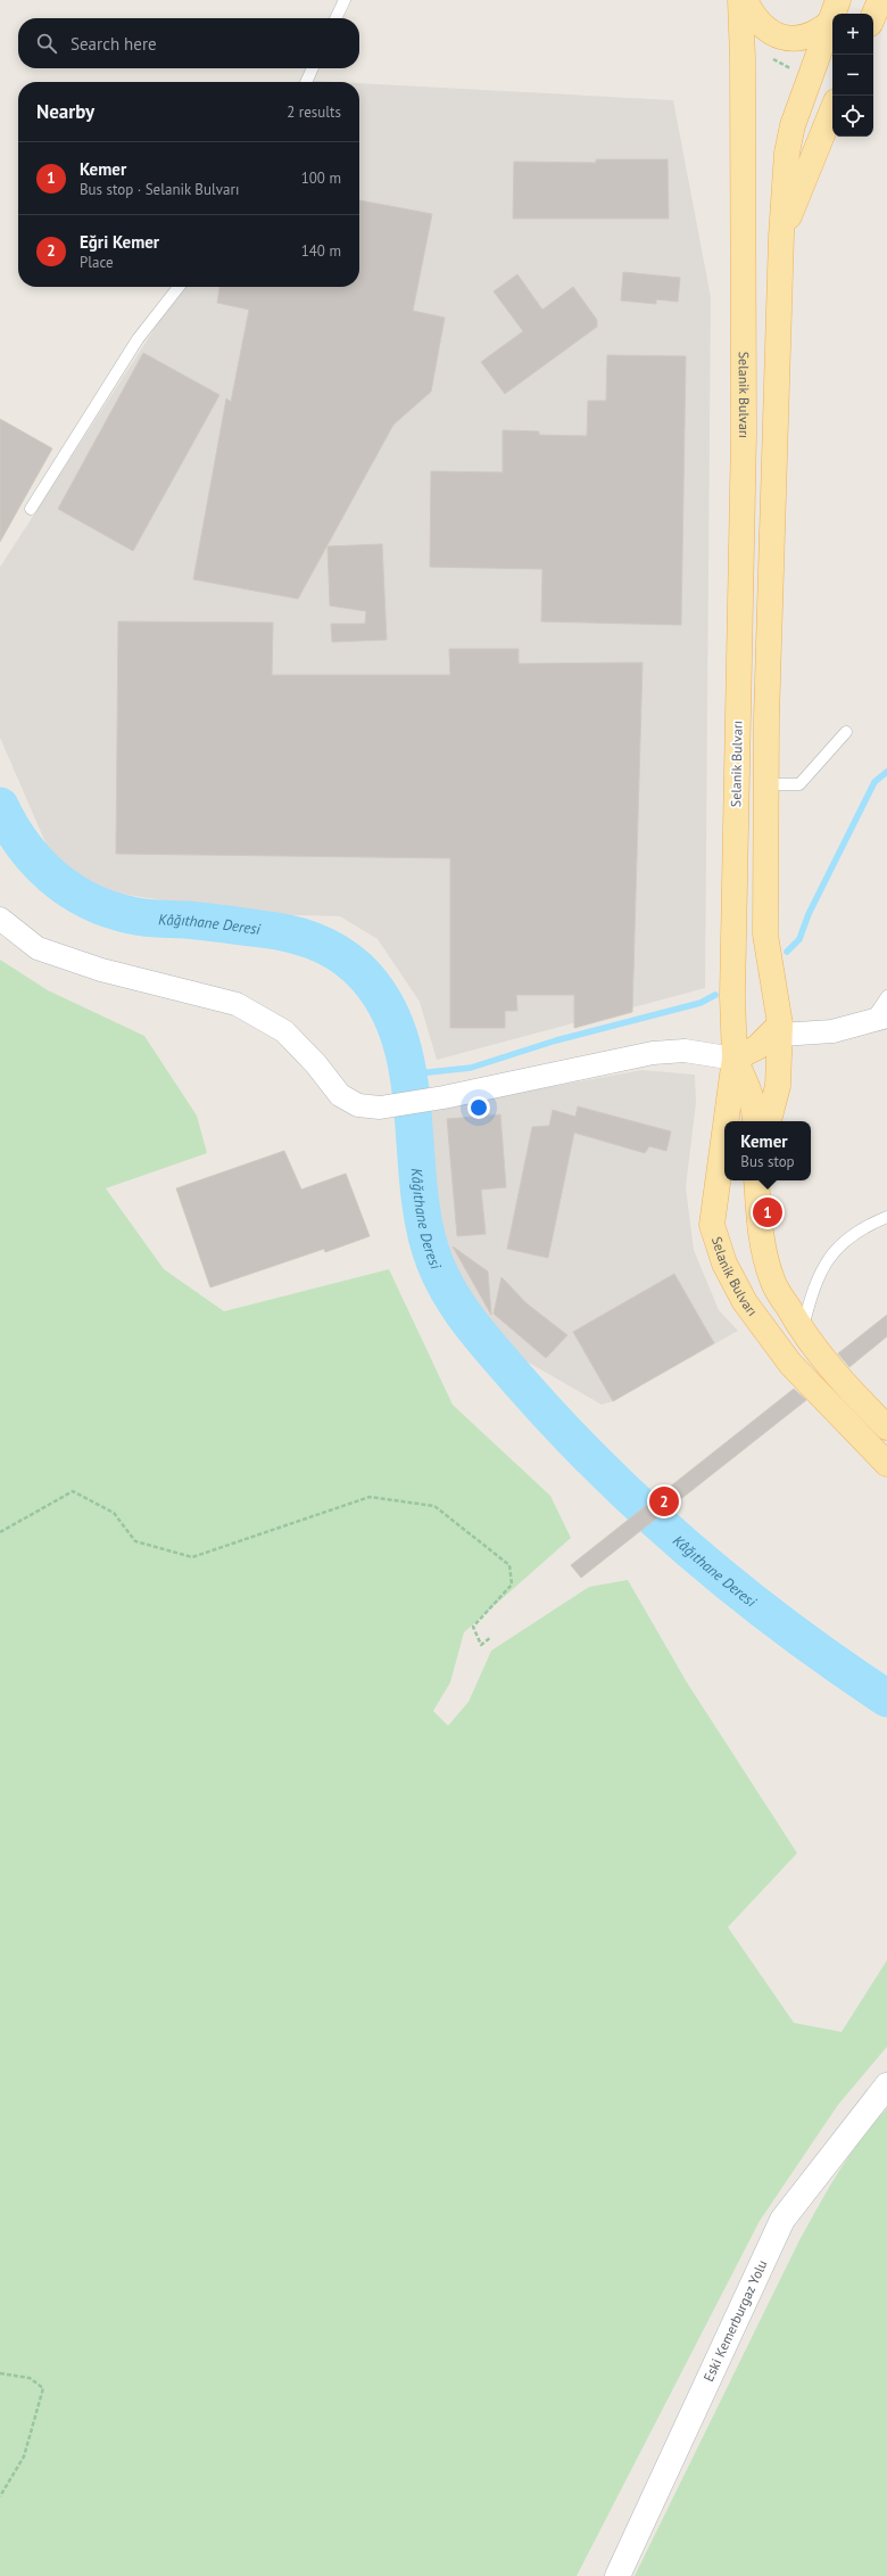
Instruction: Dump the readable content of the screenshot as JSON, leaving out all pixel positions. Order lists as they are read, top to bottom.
{
  "streets": {
    "main road": ["Selanik Bulvarı", "Eski Kemerburgaz Yolu"]
  },
  "water": ["Kâğıthane Deresi"],
  "page": {
    "map_buttons": ["+", "−"],
    "search": "Search here",
    "heading": ["Nearby", "2 results"],
    "list": [
      {
        "mark": "1",
        "name": "Kemer",
        "note": "Bus stop · Selanik Bulvarı",
        "value": "100 m"
      },
      {
        "mark": "2",
        "name": "Eğri Kemer",
        "note": "Place",
        "value": "140 m"
      }
    ],
    "popup": ["Kemer", "Bus stop"],
    "pins": ["1", "2"]
  }
}
